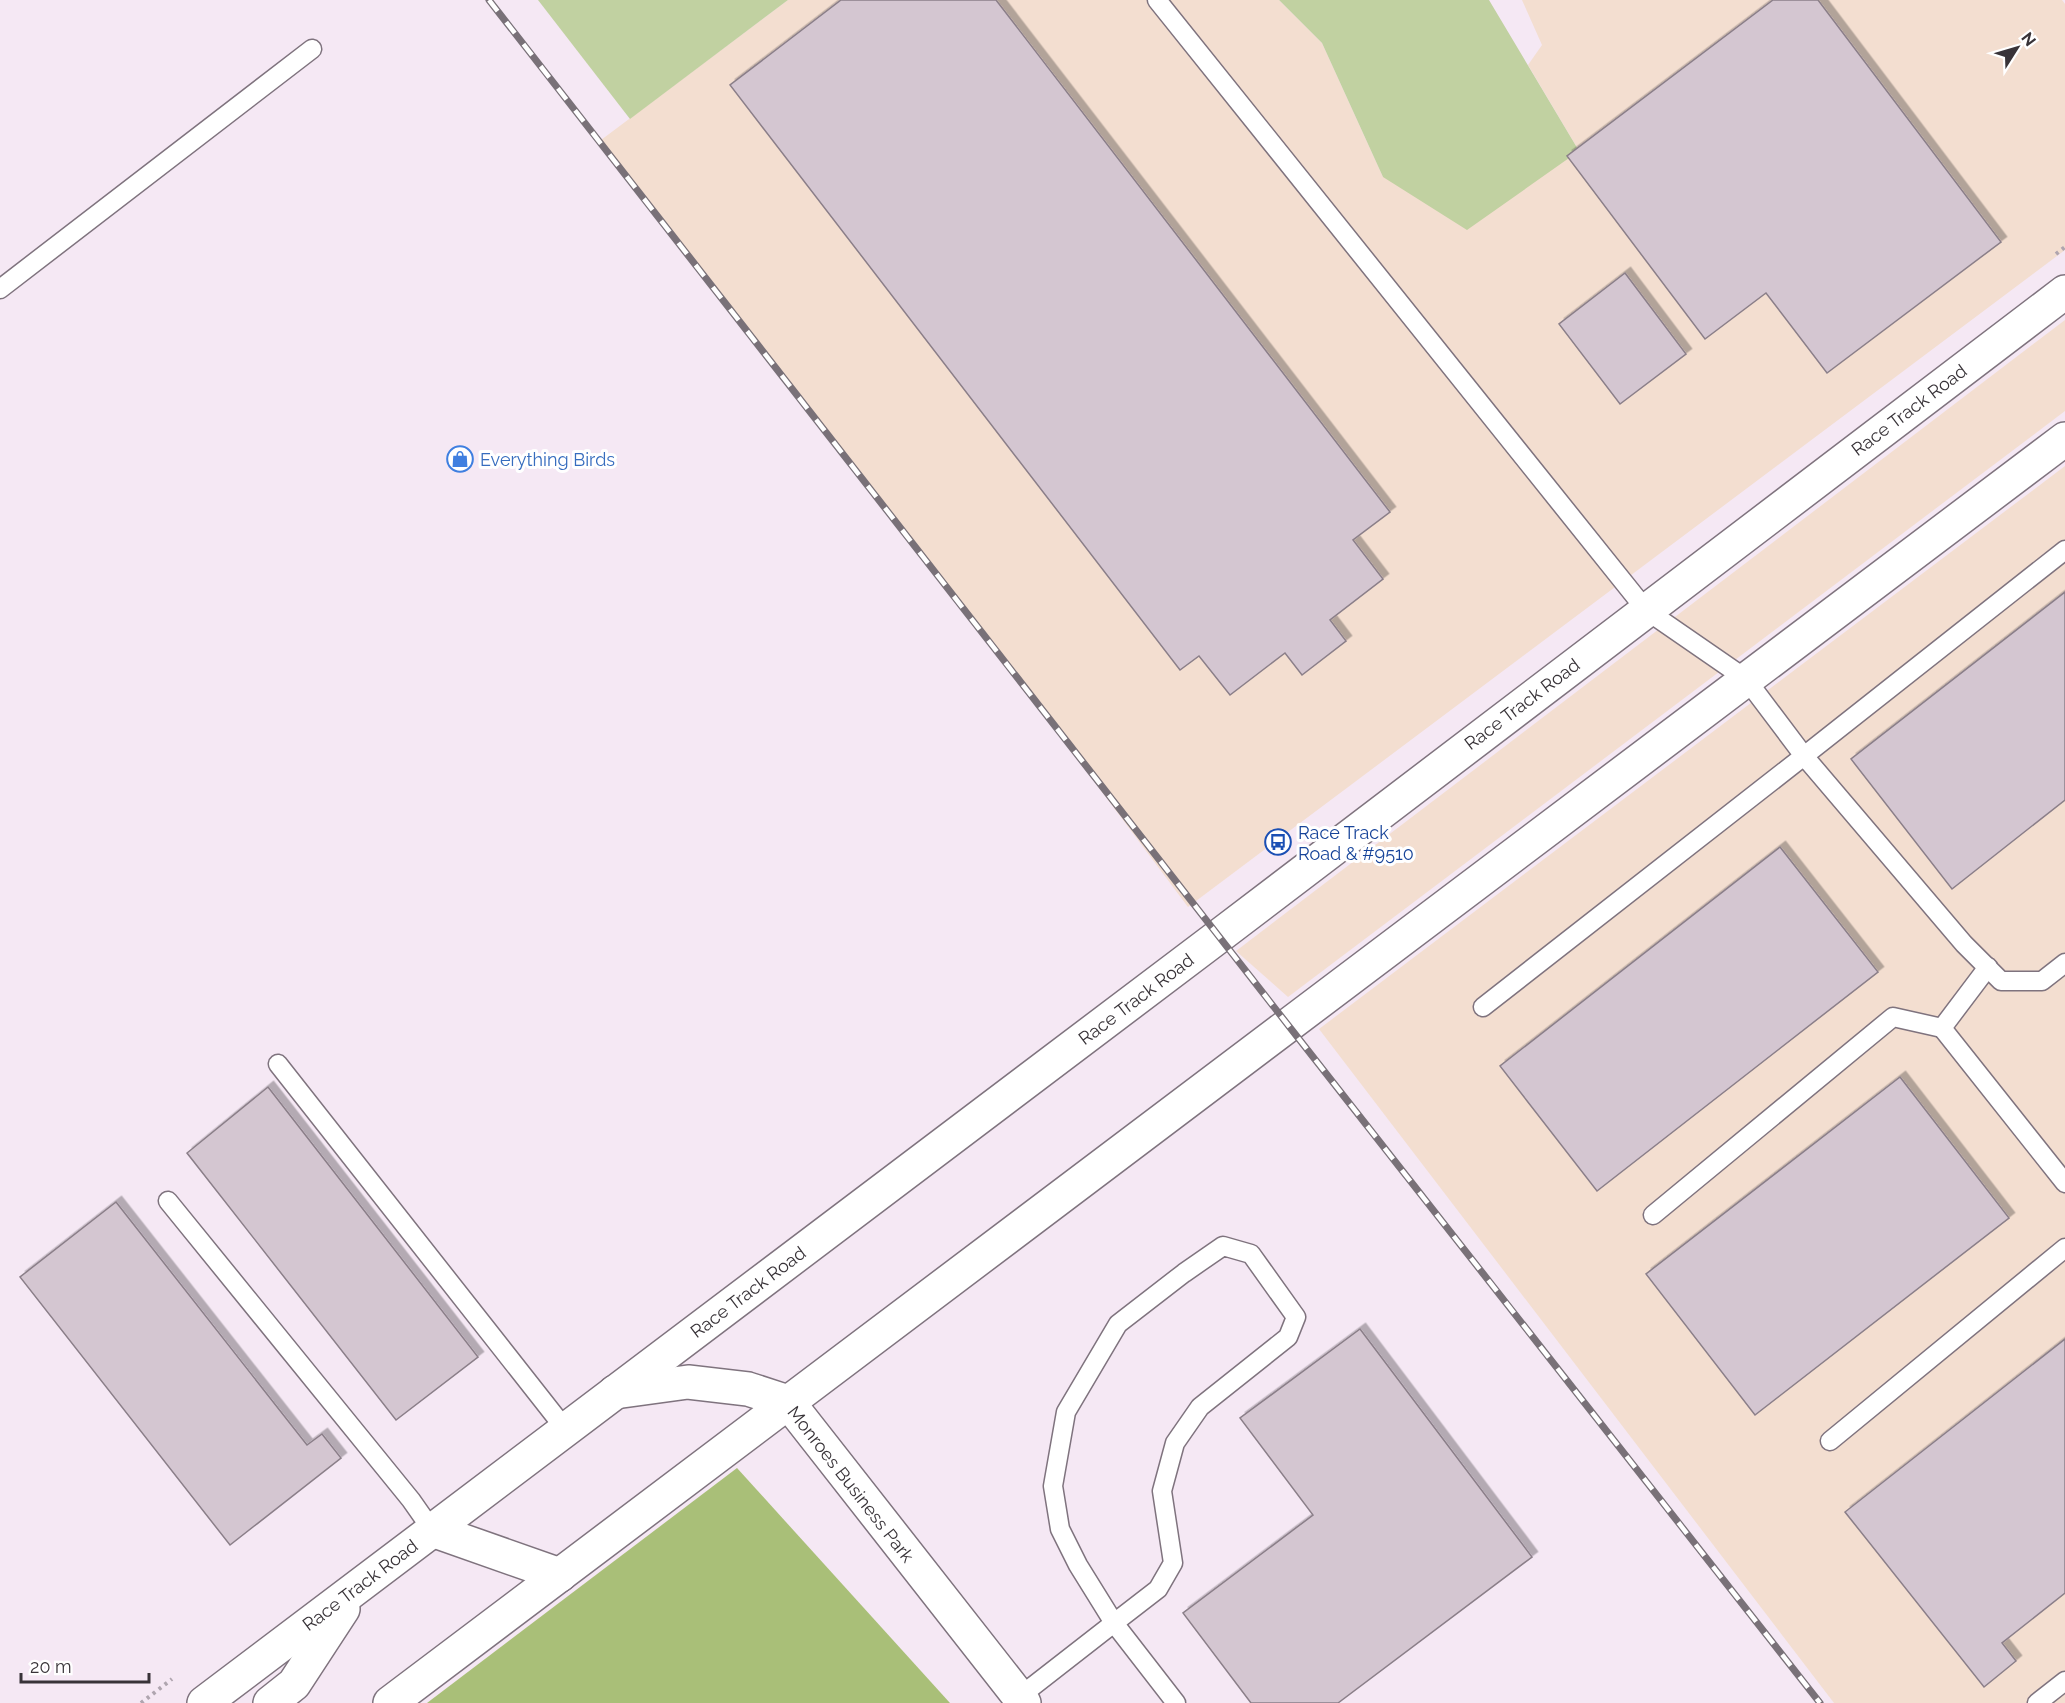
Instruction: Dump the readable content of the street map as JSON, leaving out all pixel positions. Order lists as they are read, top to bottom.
{
  "streets": {
    "main road": ["Race Track Road", "Monroes Business Park"]
  },
  "crossings": [
    ["Race Track Road", "Monroes Business Park"]
  ],
  "places": {
    "shop": ["Everything Birds"],
    "bus stop": ["Race Track Road & #9510"]
  },
  "scale_bar": "20 m",
  "north": "top right"
}
